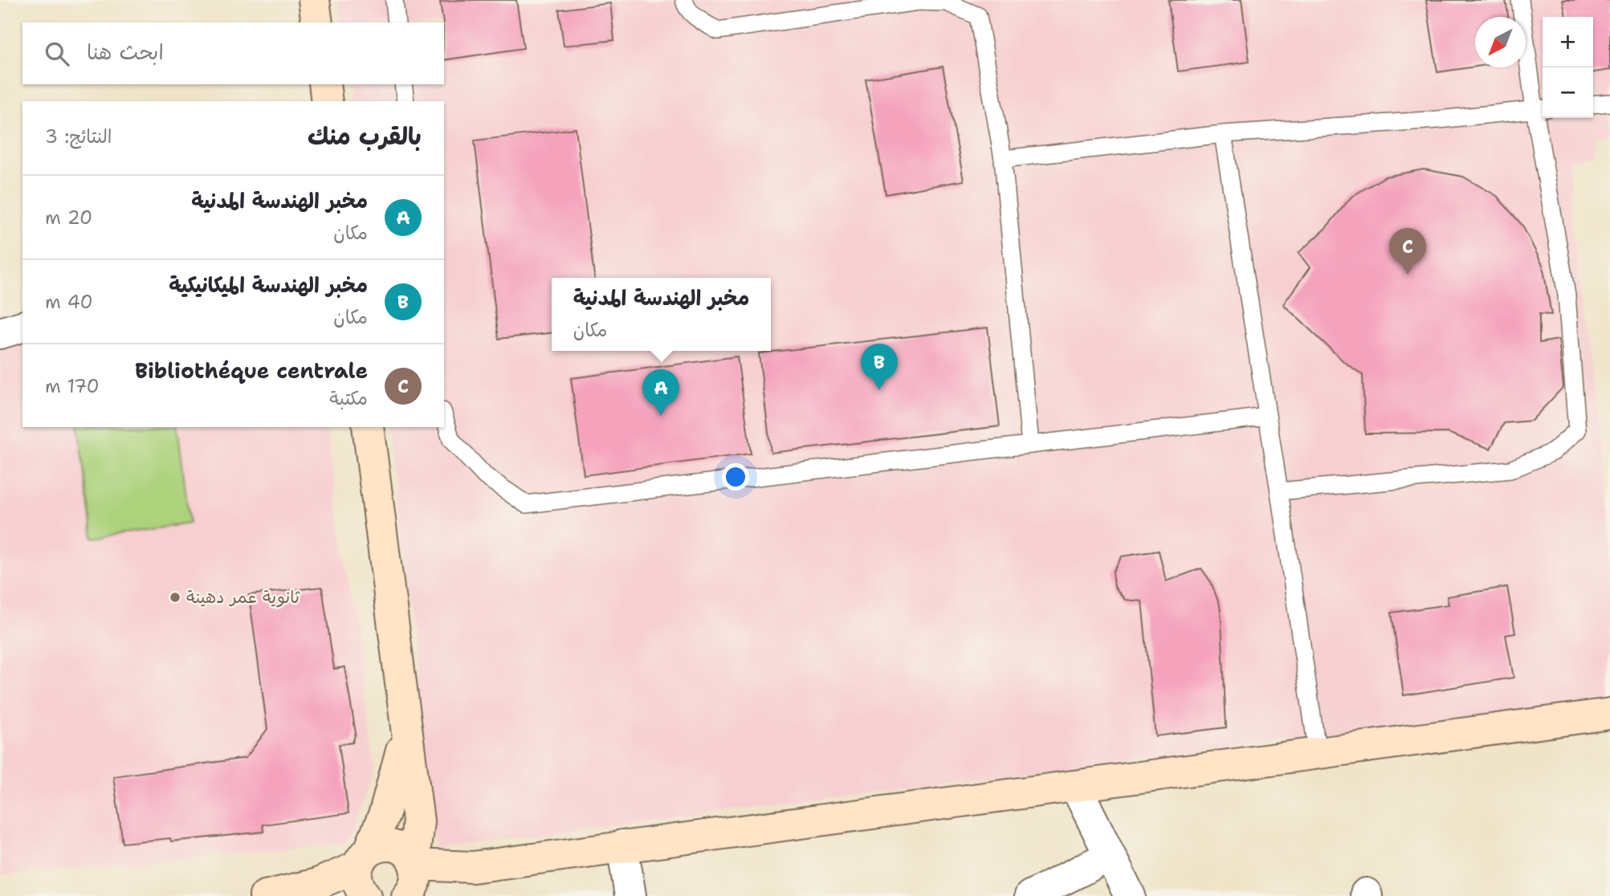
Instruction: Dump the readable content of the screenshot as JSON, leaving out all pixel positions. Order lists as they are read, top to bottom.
{
  "places": ["ثانوية عمر دهينة"],
  "north": "bottom left",
  "page": {
    "map_buttons": ["+", "−"],
    "search": "ابحث هنا",
    "heading": ["بالقرب منك", "النتائج: 3"],
    "list": [
      {
        "mark": "A",
        "name": "مخبر الهندسة المدنية",
        "note": "مكان",
        "value": "20 m"
      },
      {
        "mark": "B",
        "name": "مخبر الهندسة الميكانيكية",
        "note": "مكان",
        "value": "40 m"
      },
      {
        "mark": "C",
        "name": "Bibliothéque centrale",
        "note": "مكتبة",
        "value": "170 m"
      }
    ],
    "pins": ["C", "B", "A"],
    "popup": ["مخبر الهندسة المدنية", "مكان"]
  }
}
